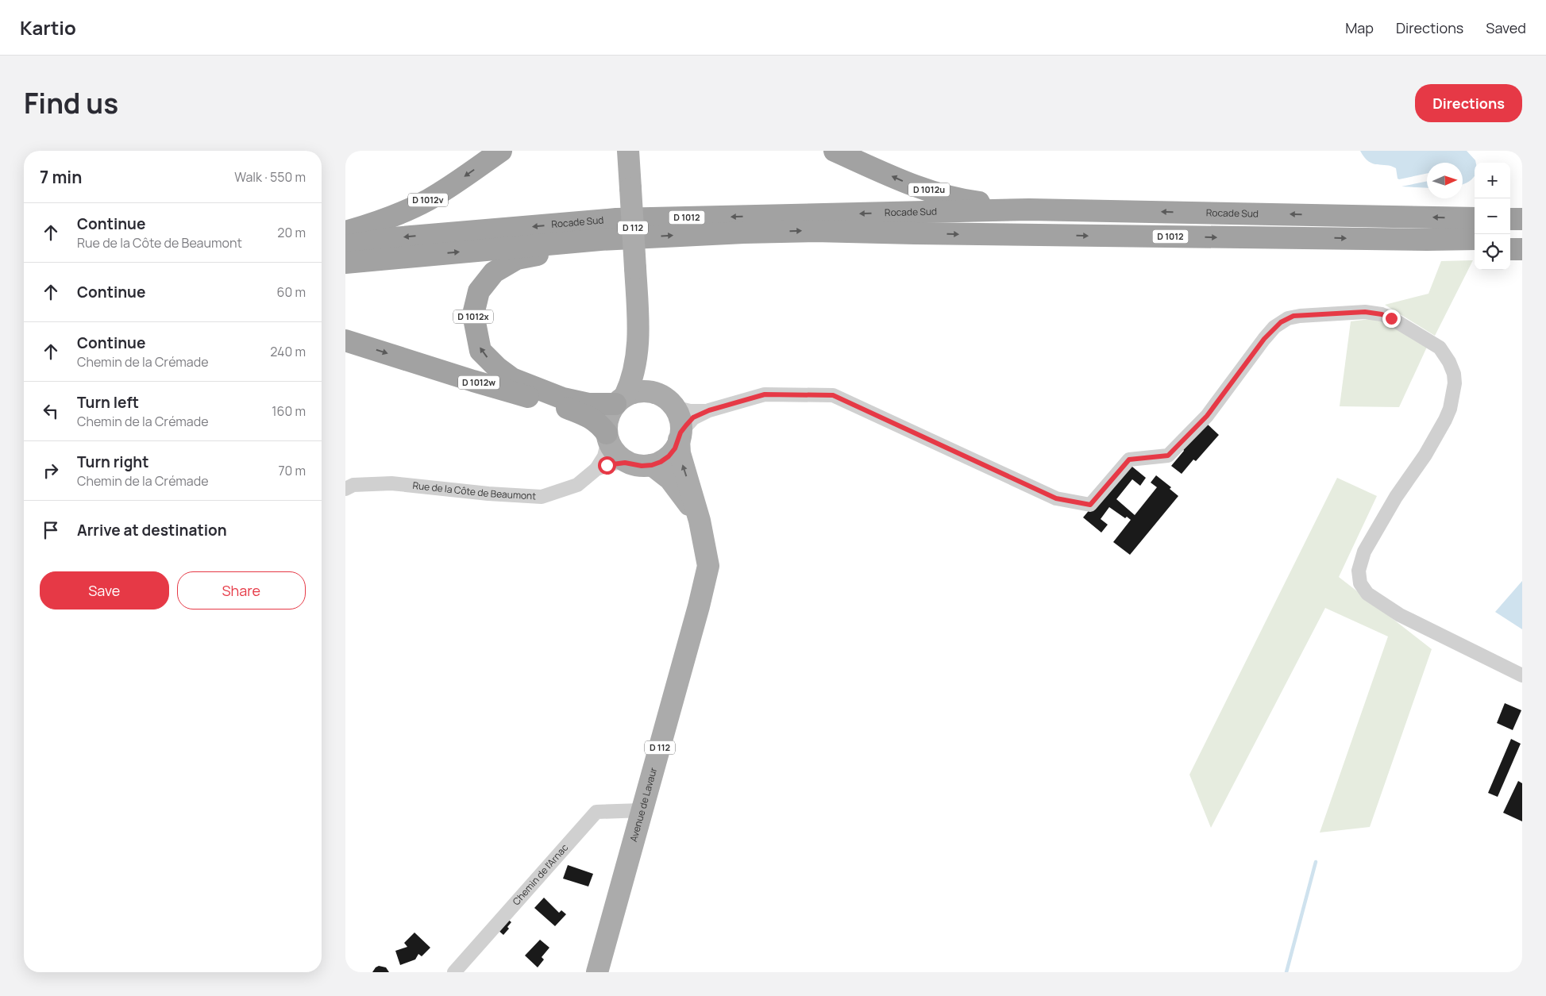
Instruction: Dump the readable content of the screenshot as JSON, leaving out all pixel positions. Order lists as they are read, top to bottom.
{
  "streets": {
    "highway": [
      "D 1012u",
      "D 1012v",
      "Rocade Sud",
      "D 1012",
      "D 1012x",
      "D 1012w"
    ],
    "main road": ["D 112", "Avenue de Lavaur"],
    "street": ["Rue de la Côte de Beaumont", "Chemin de l'Arnac"]
  },
  "crossings": [
    ["D 1012u", "Rocade Sud"],
    ["Rocade Sud", "D 1012x"],
    ["D 112", "D 1012x"],
    ["D 112", "D 1012w"],
    ["D 112", "Rue de la Côte de Beaumont"],
    ["D 112", "Avenue de Lavaur"],
    ["D 1012x", "D 1012w"],
    ["D 1012x", "Rue de la Côte de Beaumont"],
    ["D 1012w", "Rue de la Côte de Beaumont"],
    ["Avenue de Lavaur", "Chemin de l'Arnac"]
  ],
  "north": "right",
  "page": {
    "header": "Kartio",
    "nav": ["Map", "Directions", "Saved"],
    "title": "Find us",
    "buttons": [
      "Directions",
      ["Save", "Share"]
    ],
    "heading": ["7 min", "Walk · 550 m"],
    "map_buttons": ["+", "−"],
    "list": [
      ["Continue", "Rue de la Côte de Beaumont", "20 m"],
      ["Continue", "60 m"],
      ["Continue", "Chemin de la Crémade", "240 m"],
      ["Turn left", "Chemin de la Crémade", "160 m"],
      ["Turn right", "Chemin de la Crémade", "70 m"],
      "Arrive at destination"
    ]
  }
}
